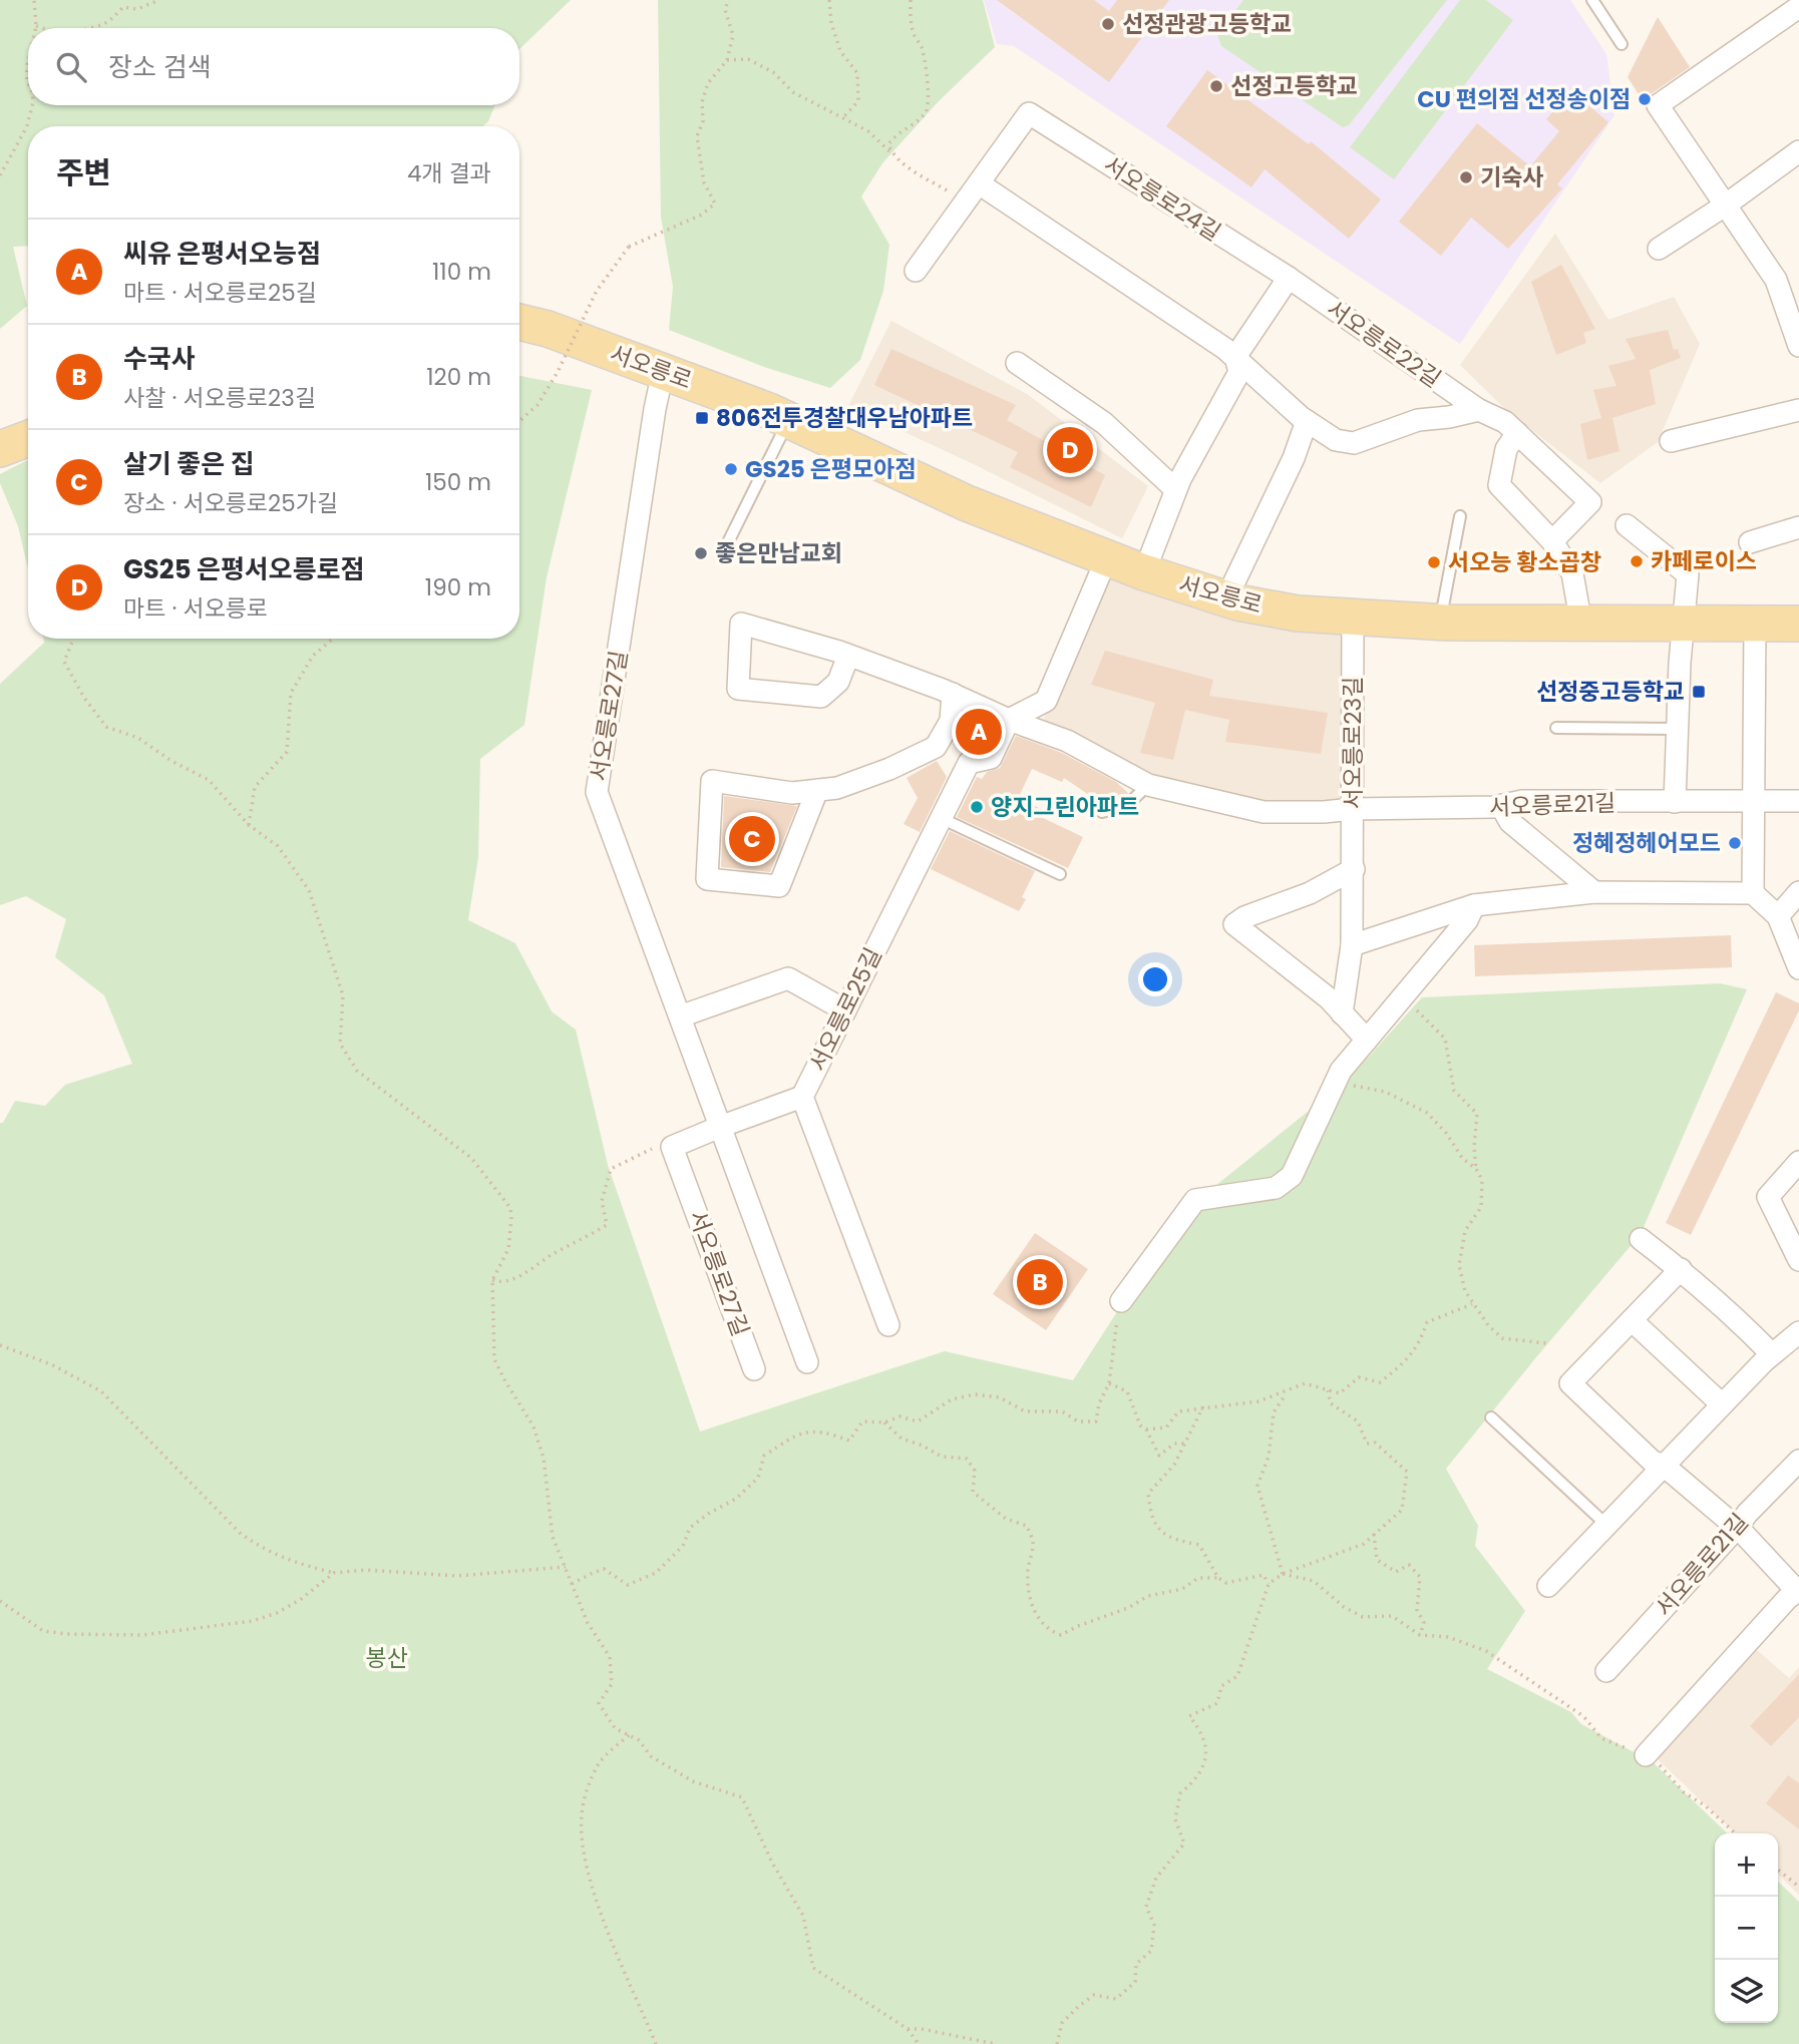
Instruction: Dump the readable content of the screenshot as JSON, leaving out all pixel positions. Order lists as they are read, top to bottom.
{
  "streets": {
    "main road": ["서오릉로"],
    "street": [
      "서오릉로24길",
      "서오릉로22길",
      "서오릉로27길",
      "서오릉로23길",
      "서오릉로21길",
      "서오릉로25길"
    ]
  },
  "crossings": [
    ["서오릉로24길", "서오릉로22길"],
    ["서오릉로", "서오릉로27길"],
    ["서오릉로", "서오릉로23길"],
    ["서오릉로23길", "서오릉로21길"]
  ],
  "parks": ["봉산"],
  "places": {
    "other": [
      "선정관광고등학교",
      "선정고등학교",
      "CU 편의점 선정송이점",
      "기숙사",
      "GS25 은평모아점",
      "좋은만남교회",
      "카페로이스",
      "서오능 황소곱창",
      "양지그린아파트",
      "정혜정헤어모드"
    ],
    "transit": ["806전투경찰대우남아파트", "선정중고등학교"]
  },
  "page": {
    "search": "장소 검색",
    "heading": ["주변", "4개 결과"],
    "list": [
      {
        "mark": "A",
        "name": "씨유 은평서오능점",
        "note": "마트 · 서오릉로25길",
        "value": "110 m"
      },
      {
        "mark": "B",
        "name": "수국사",
        "note": "사찰 · 서오릉로23길",
        "value": "120 m"
      },
      {
        "mark": "C",
        "name": "살기 좋은 집",
        "note": "장소 · 서오릉로25가길",
        "value": "150 m"
      },
      {
        "mark": "D",
        "name": "GS25 은평서오릉로점",
        "note": "마트 · 서오릉로",
        "value": "190 m"
      }
    ],
    "pins": [
      "D",
      "A",
      "C",
      "B"
    ],
    "map_buttons": ["+", "−"]
  }
}
